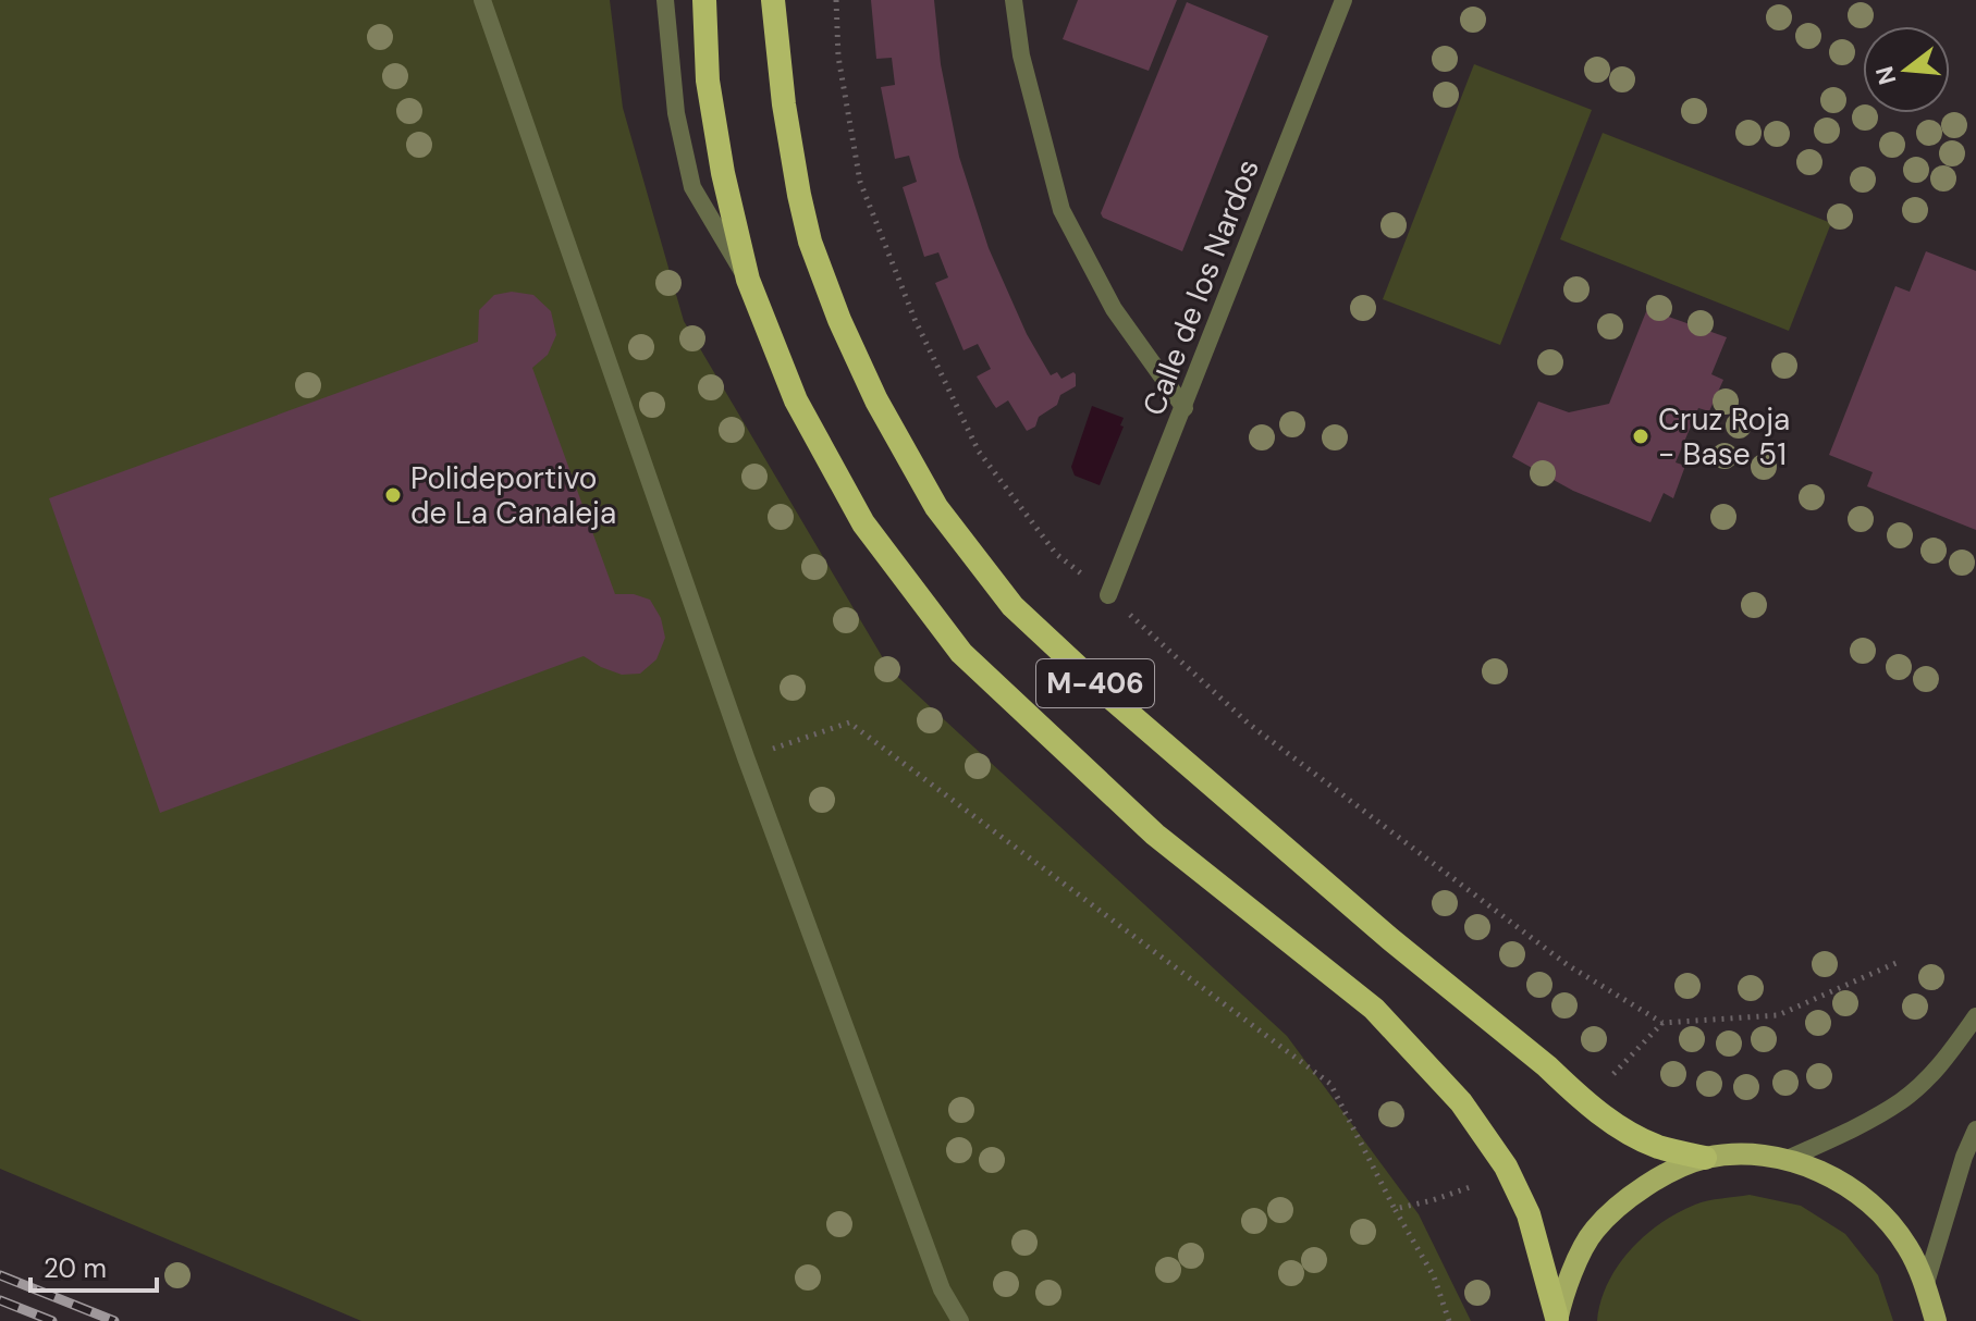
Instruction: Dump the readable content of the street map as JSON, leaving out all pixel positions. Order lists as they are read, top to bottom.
{
  "streets": {
    "highway": ["M-406"],
    "street": ["Calle de los Nardos"]
  },
  "places": ["Cruz Roja - Base 51", "Polideportivo de La Canaleja"],
  "scale_bar": "20 m",
  "north": "left"
}
